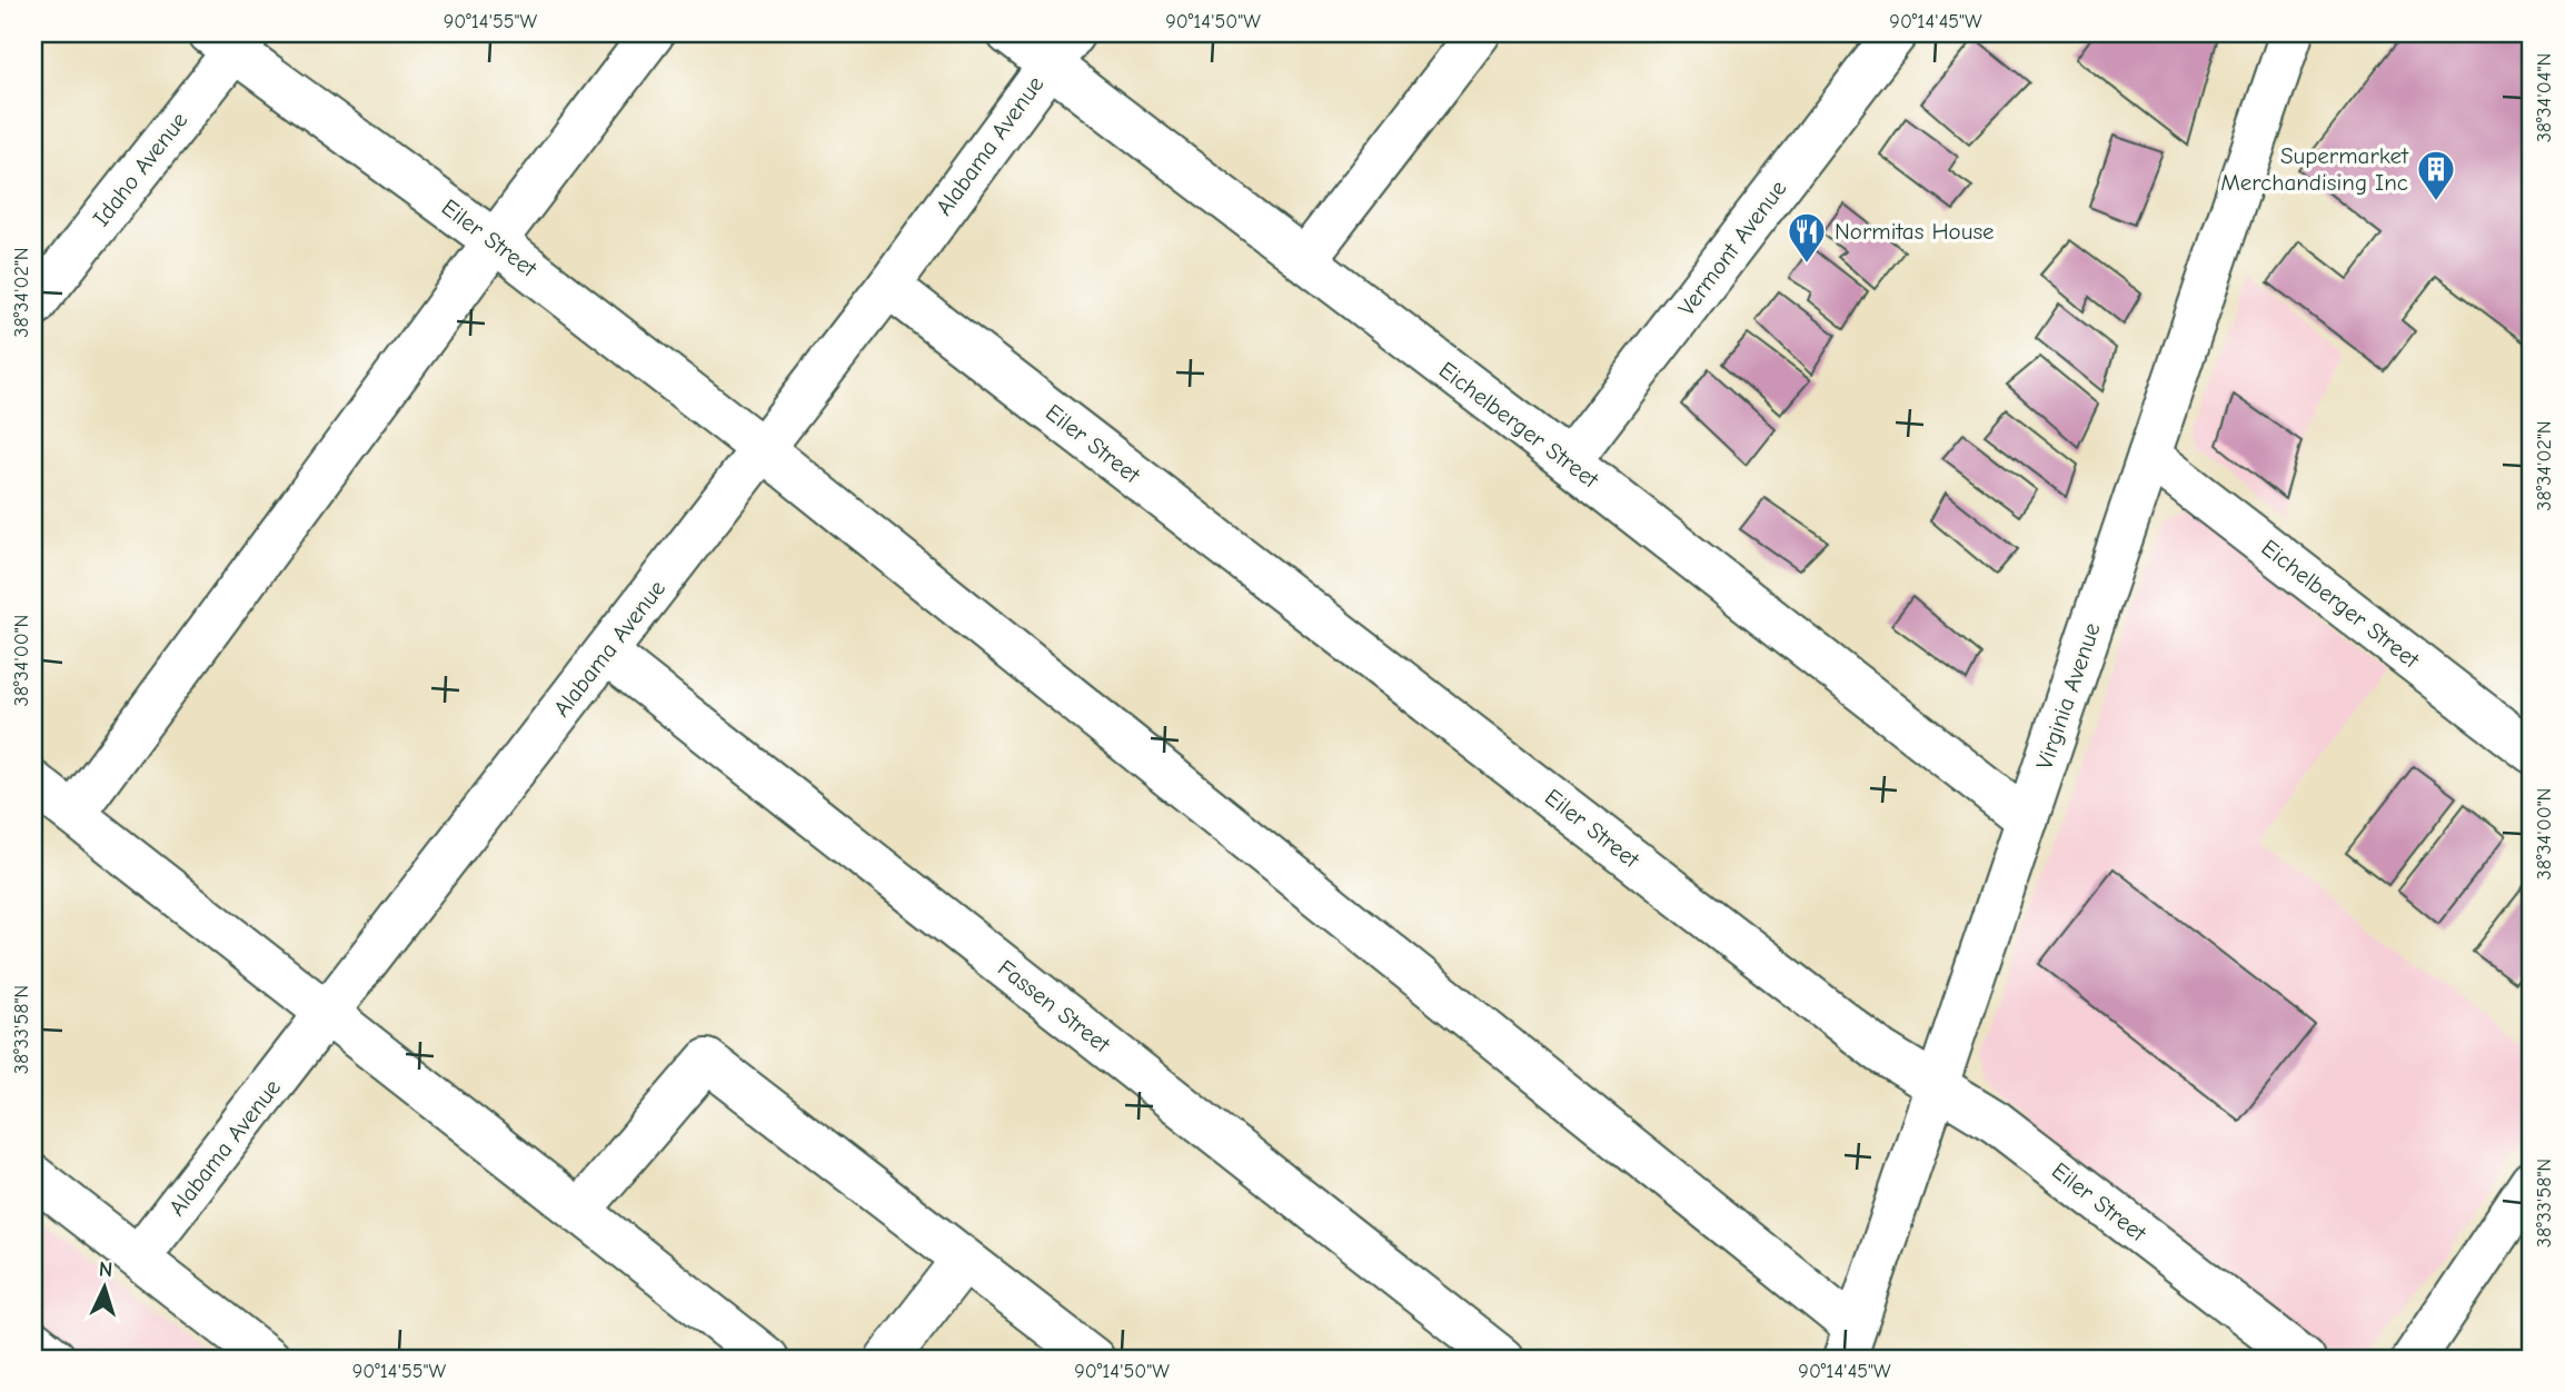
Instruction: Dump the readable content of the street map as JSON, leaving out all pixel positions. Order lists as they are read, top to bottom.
{
  "streets": {
    "street": [
      "Alabama Avenue",
      "Idaho Avenue",
      "Eiler Street",
      "Vermont Avenue",
      "Eichelberger Street",
      "Virginia Avenue",
      "Fassen Street"
    ]
  },
  "crossings": [
    ["Alabama Avenue", "Eiler Street"],
    ["Alabama Avenue", "Eichelberger Street"],
    ["Alabama Avenue", "Fassen Street"],
    ["Idaho Avenue", "Eiler Street"],
    ["Eiler Street", "Virginia Avenue"],
    ["Vermont Avenue", "Eichelberger Street"],
    ["Eichelberger Street", "Virginia Avenue"]
  ],
  "places": {
    "building": ["Supermarket Merchandising Inc"],
    "restaurant": ["Normitas House"]
  },
  "north": "top",
  "coordinates": [
    "90°14'55\"W",
    "90°14'50\"W",
    "90°14'45\"W",
    "38°34'04\"N",
    "38°34'02\"N",
    "38°34'00\"N",
    "38°33'58\"N"
  ]
}
